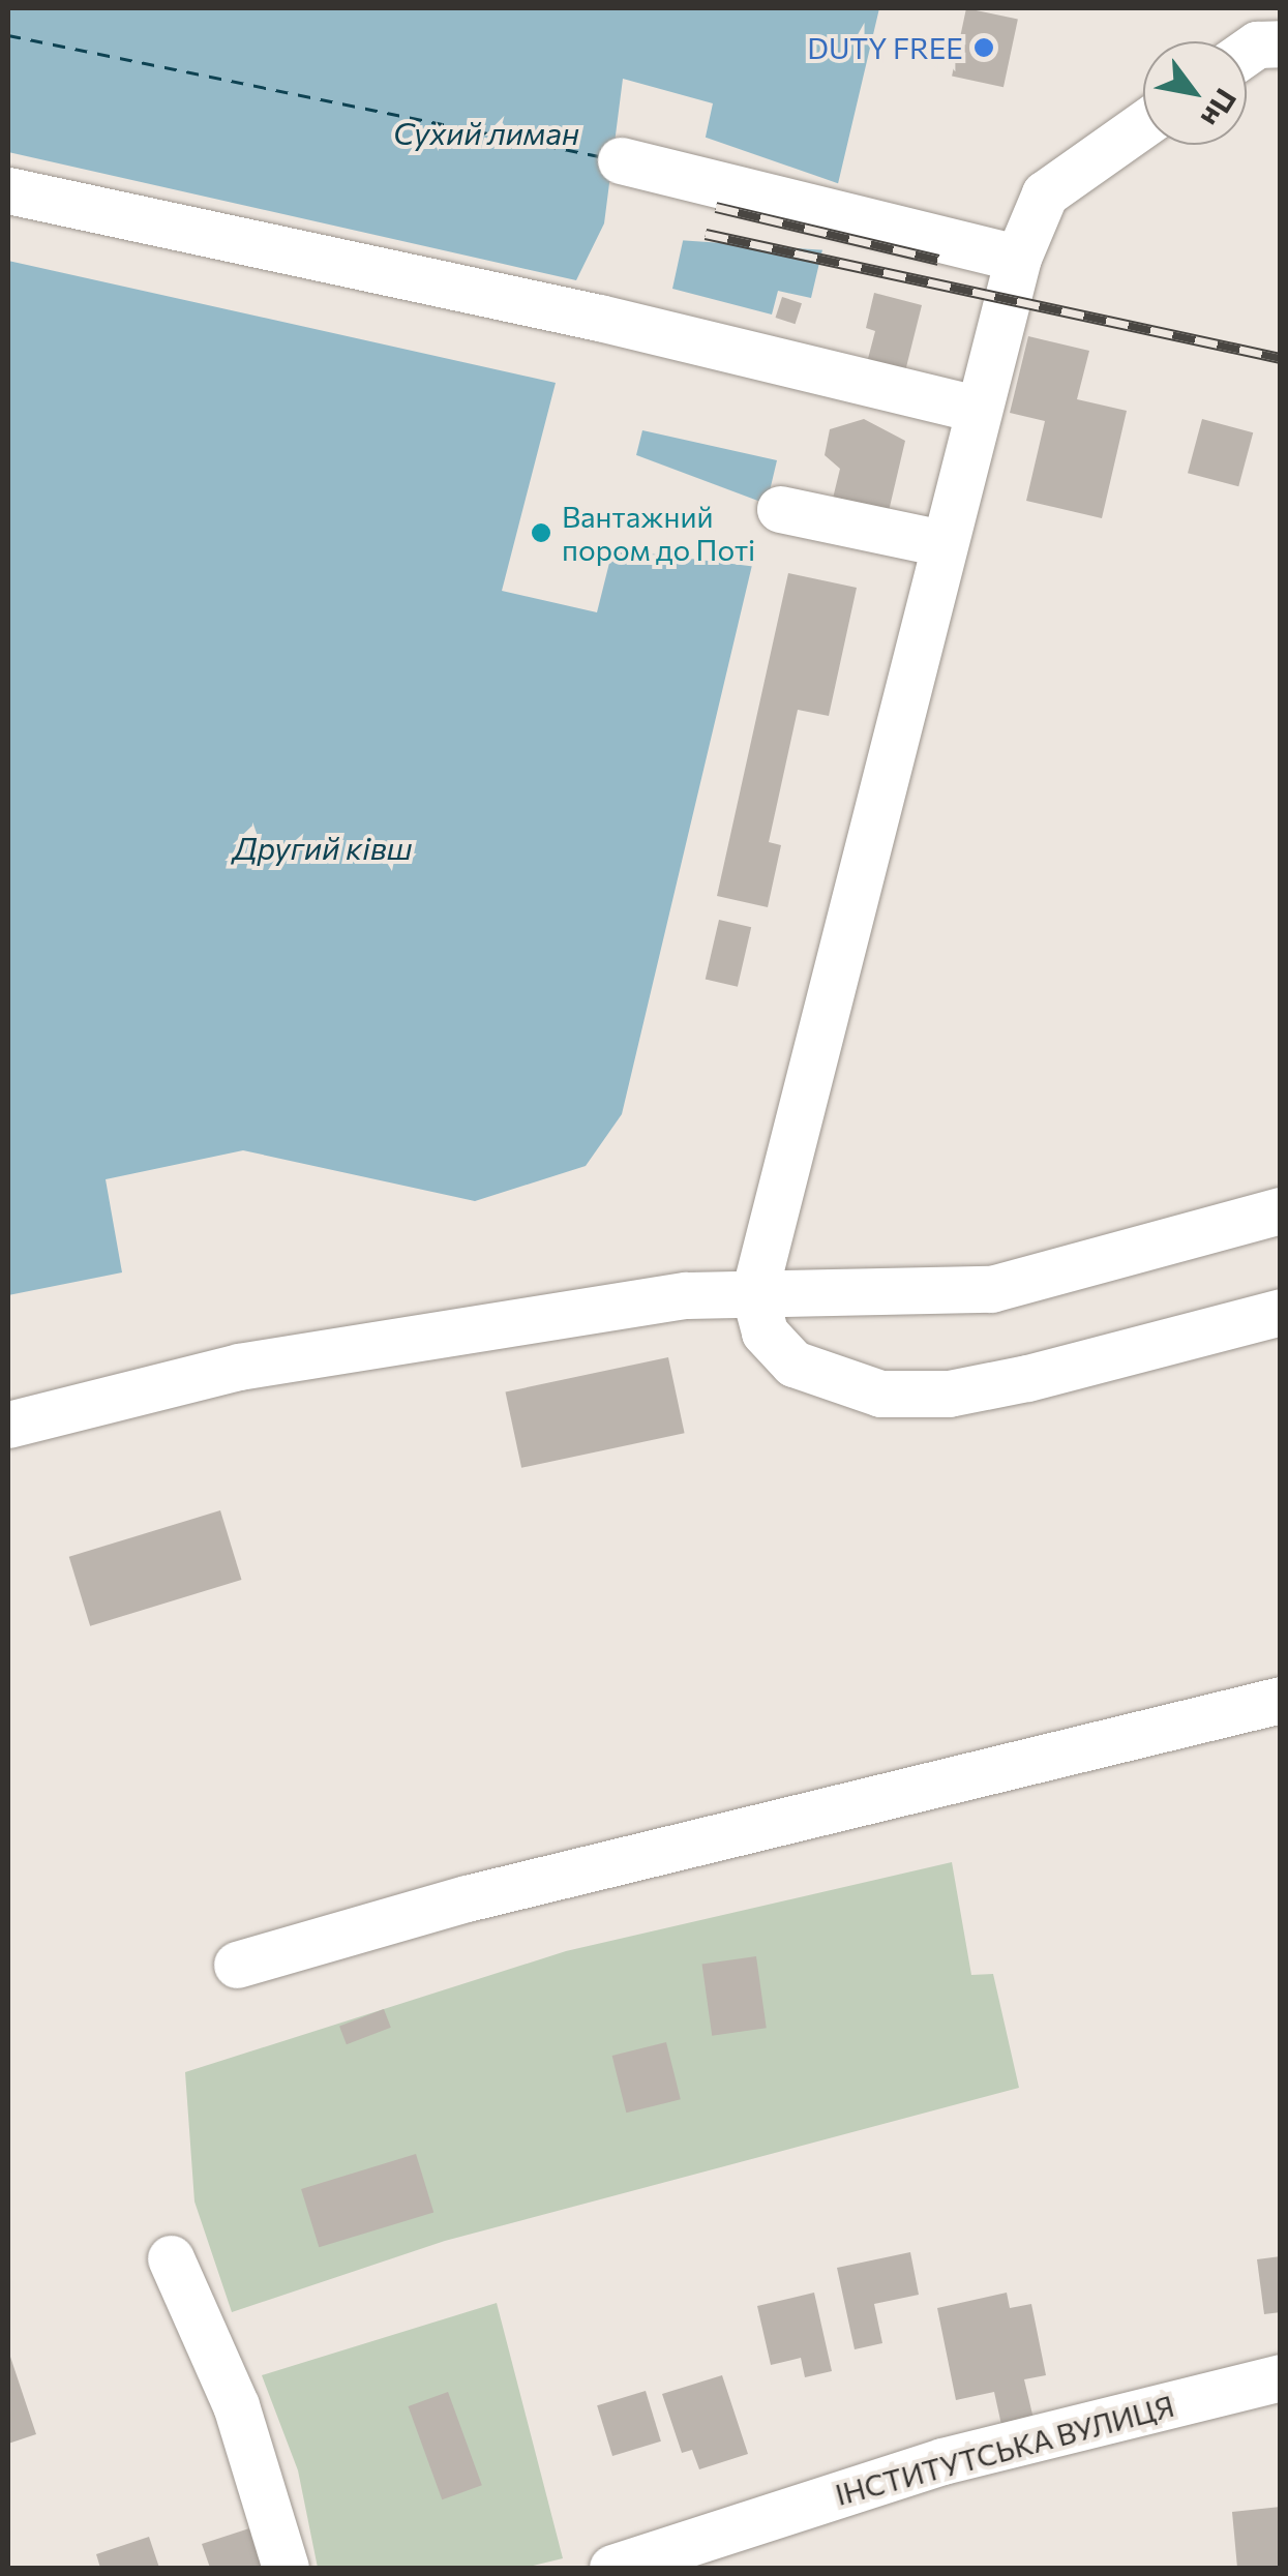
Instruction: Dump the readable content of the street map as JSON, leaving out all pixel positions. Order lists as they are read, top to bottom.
{
  "streets": {
    "street": ["ІНСТИТУТСЬКА ВУЛИЦЯ"]
  },
  "water": ["Сухий лиман", "Другий ківш"],
  "places": ["DUTY FREE", "Вантажний пором до Поті"],
  "north": "bottom right"
}
